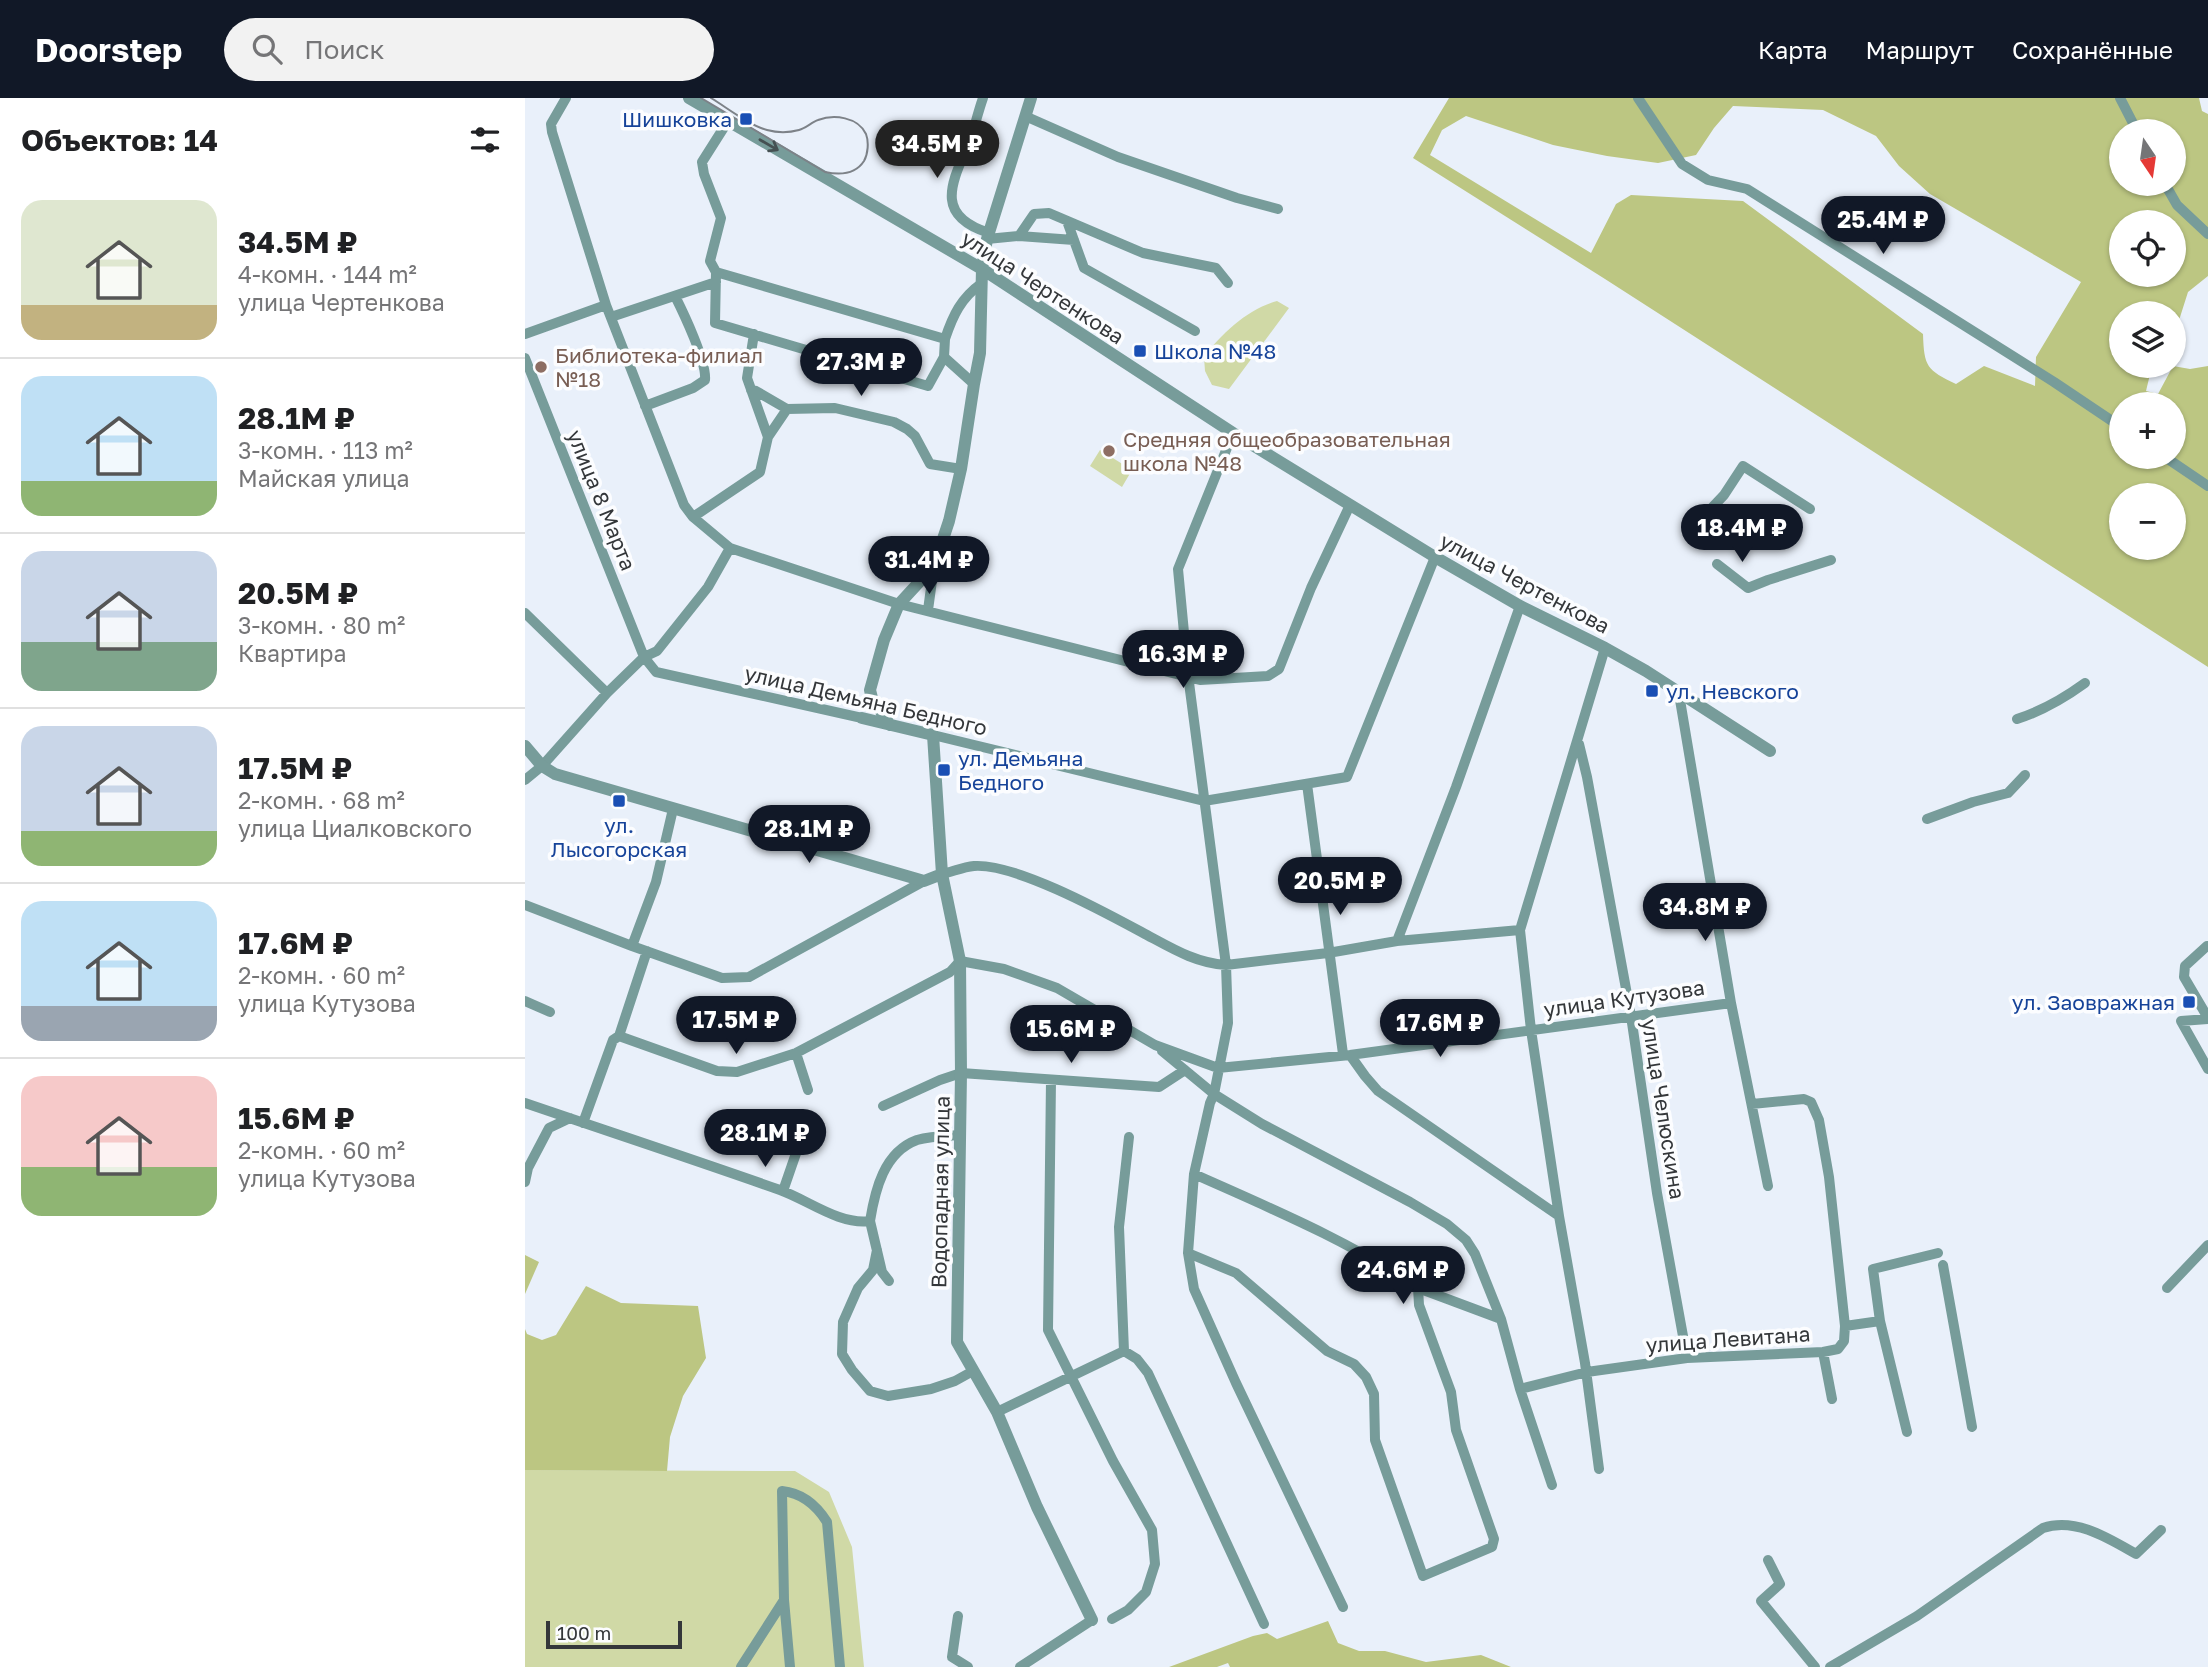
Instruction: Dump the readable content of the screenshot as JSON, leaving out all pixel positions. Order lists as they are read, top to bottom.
{
  "streets": {
    "street": [
      "улица Чертенкова",
      "улица 8 Марта",
      "улица Демьяна Бедного",
      "улица Кутузова",
      "улица Челюскина",
      "Водопадная улица",
      "улица Левитана"
    ]
  },
  "crossings": [
    ["улица Чертенкова", "улица Демьяна Бедного"],
    ["улица 8 Марта", "улица Демьяна Бедного"],
    ["улица Демьяна Бедного", "Водопадная улица"],
    ["улица Кутузова", "улица Челюскина"],
    ["улица Кутузова", "Водопадная улица"],
    ["улица Челюскина", "улица Левитана"]
  ],
  "places": {
    "transit": [
      "Шишковка",
      "Школа №48",
      "ул. Невского",
      "ул. Демьяна Бедного",
      "ул. Лысогорская",
      "ул. Заовражная"
    ],
    "other": ["Библиотека-филиал №18", "Средняя общеобразовательная школа №48"]
  },
  "scale_bar": "100 m",
  "north": "bottom",
  "page": {
    "header": "Doorstep",
    "search": "Поиск",
    "nav": ["Карта", "Маршрут", "Сохранённые"],
    "heading": "Объектов: 14",
    "map_buttons": ["+", "−"],
    "price": [
      "34.5M ₽",
      "25.4M ₽",
      "27.3M ₽",
      "18.4M ₽",
      "31.4M ₽",
      "16.3M ₽",
      "28.1M ₽",
      "20.5M ₽",
      "34.8M ₽",
      "17.5M ₽",
      "17.6M ₽",
      "15.6M ₽",
      "28.1M ₽",
      "24.6M ₽"
    ],
    "list": [
      {
        "name": "34.5M ₽",
        "note": "4-комн. · 144 m² · улица Чертенкова"
      },
      {
        "name": "28.1M ₽",
        "note": "3-комн. · 113 m² · Майская улица"
      },
      {
        "name": "20.5M ₽",
        "note": "3-комн. · 80 m² · Квартира"
      },
      {
        "name": "17.5M ₽",
        "note": "2-комн. · 68 m² · улица Циалковского"
      },
      {
        "name": "17.6M ₽",
        "note": "2-комн. · 60 m² · улица Кутузова"
      },
      {
        "name": "15.6M ₽",
        "note": "2-комн. · 60 m² · улица Кутузова"
      }
    ],
    "scale": "100 m"
  }
}
